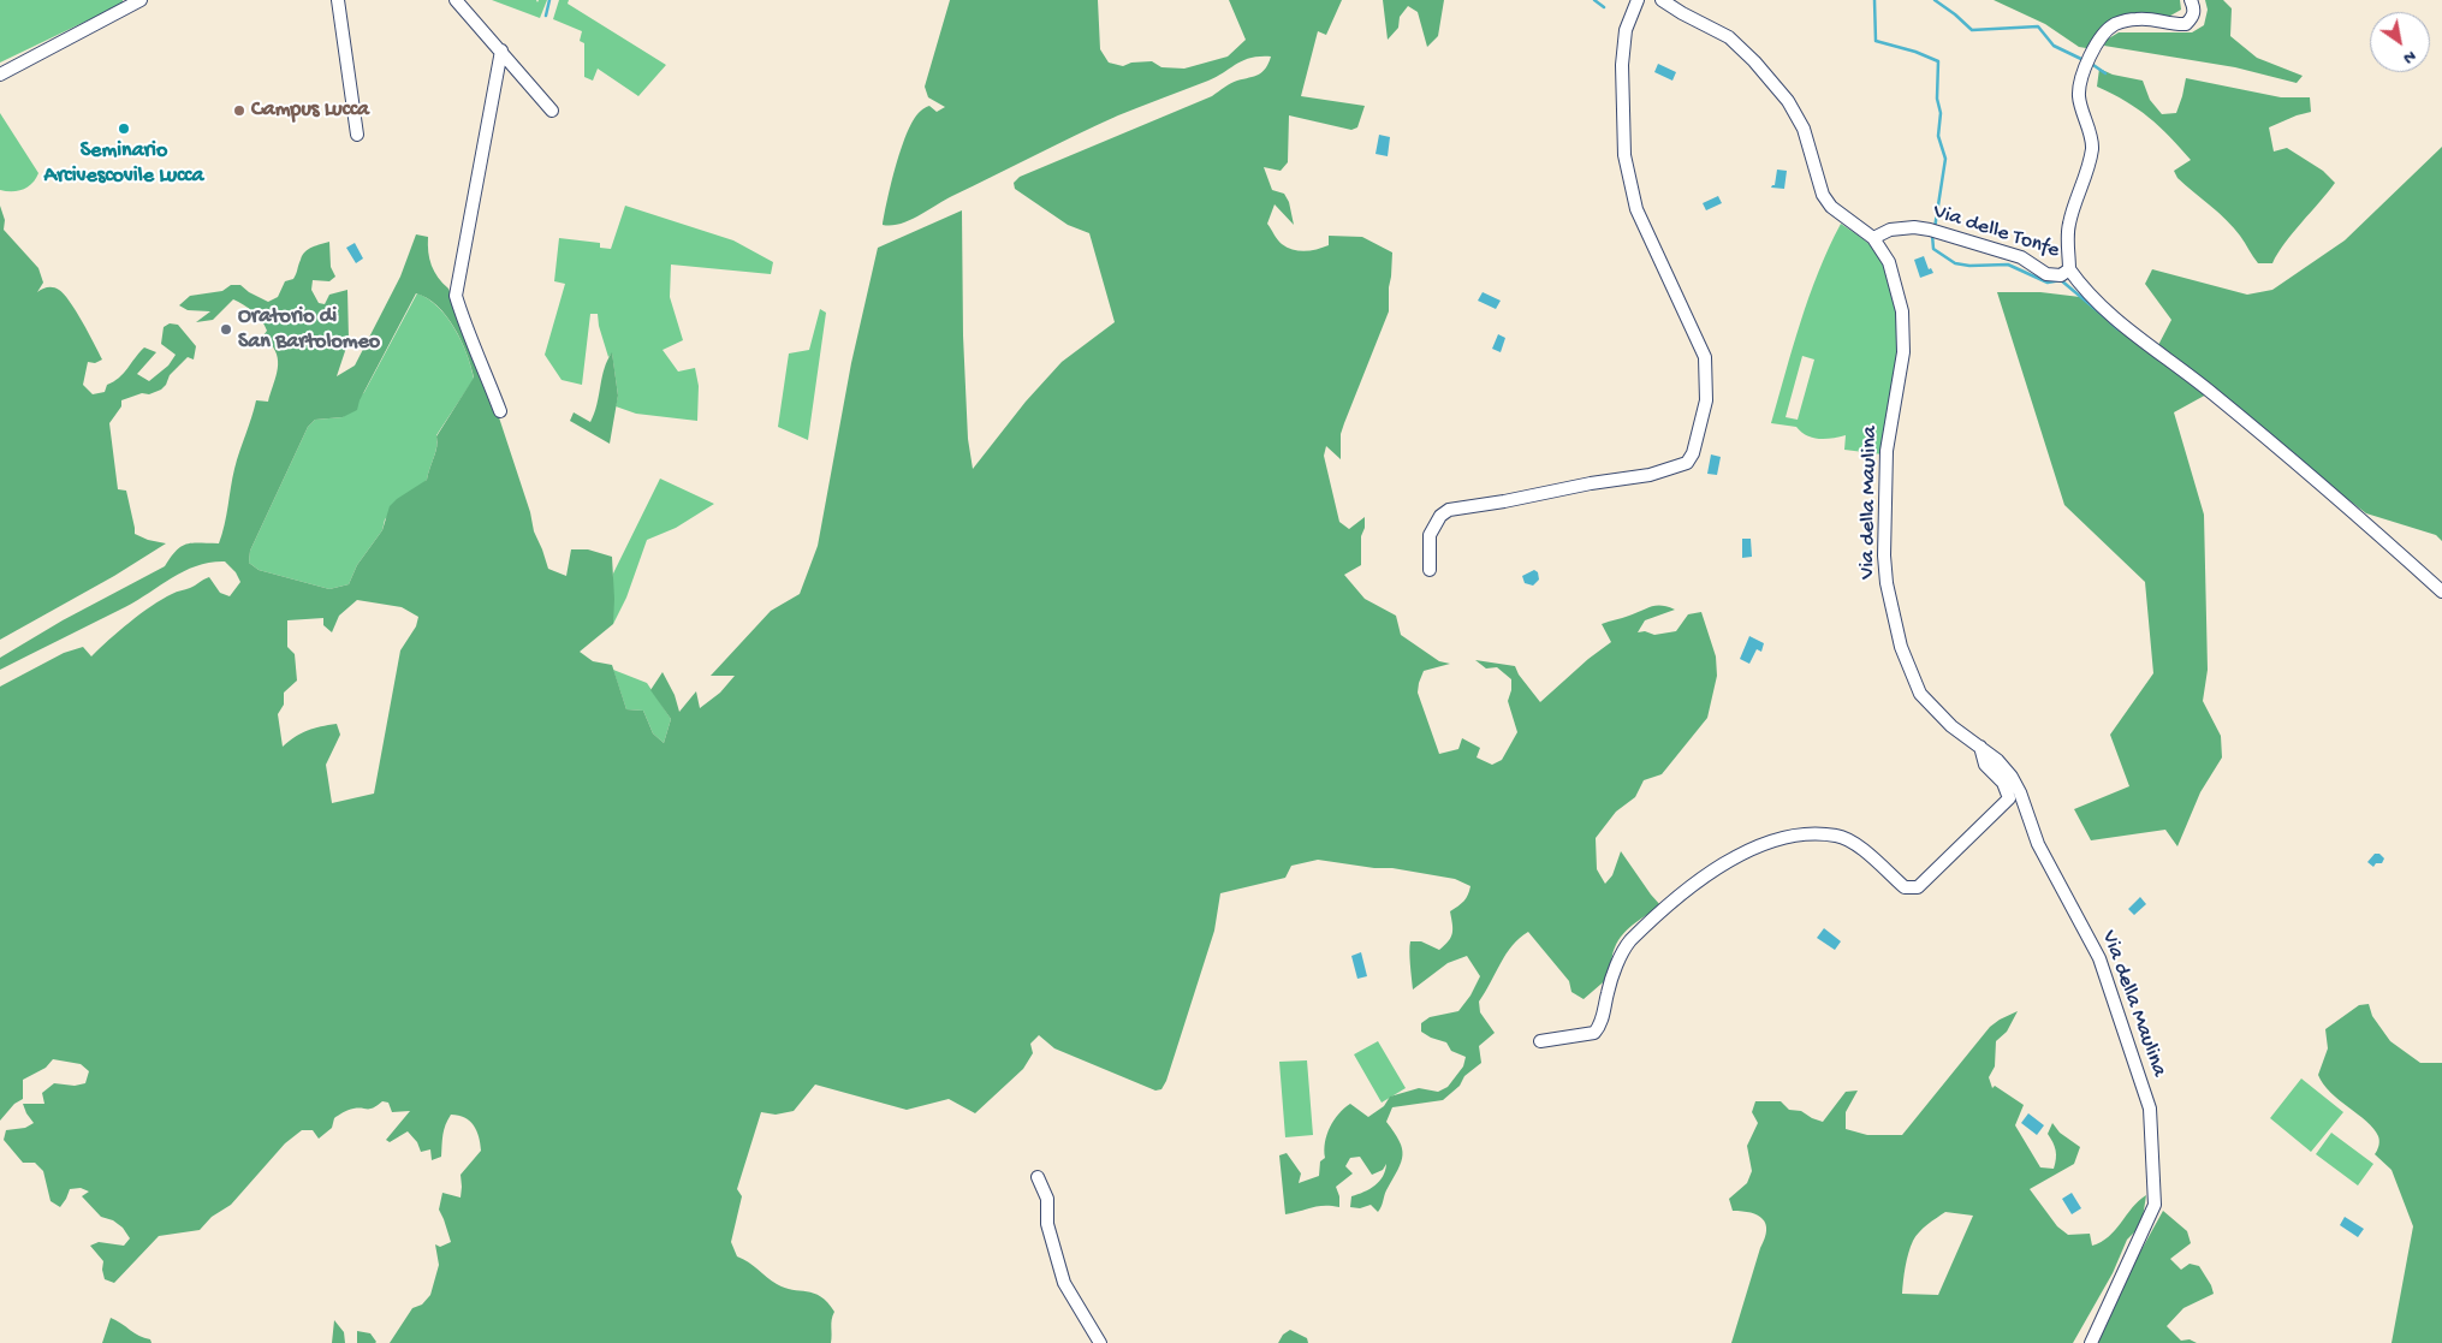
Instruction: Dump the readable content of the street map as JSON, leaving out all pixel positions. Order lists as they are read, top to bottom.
{
  "streets": {
    "street": ["Via delle Tonfe", "Via della Maulina"]
  },
  "crossings": [
    ["Via delle Tonfe", "Via della Maulina"]
  ],
  "places": ["Campus Lucca", "Seminario Arcivescovile Lucca", "Oratorio di San Bartolomeo"],
  "north": "bottom right"
}
